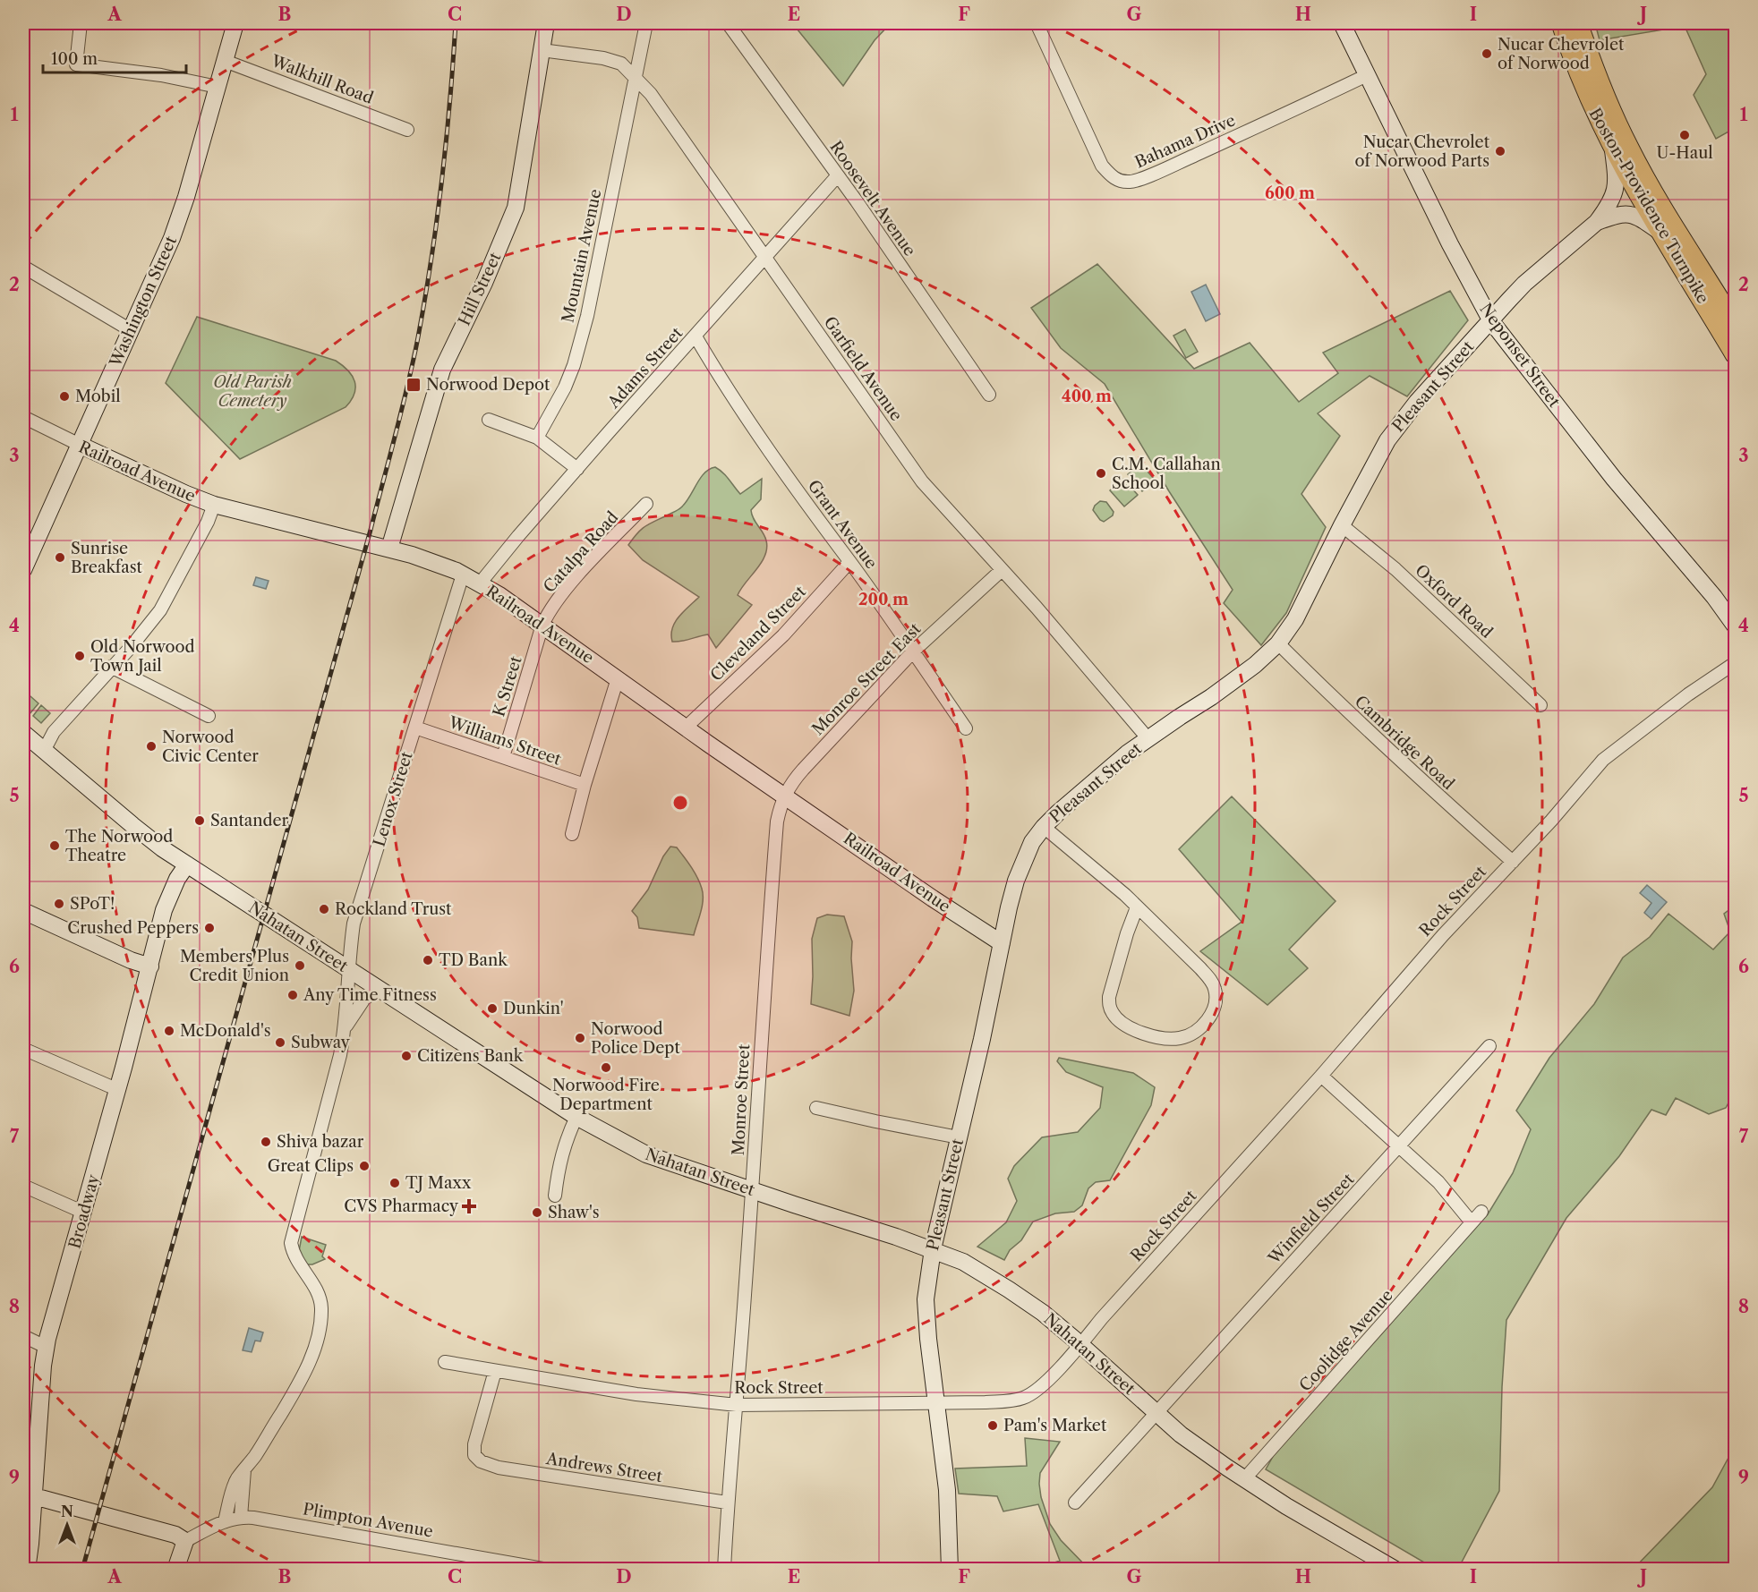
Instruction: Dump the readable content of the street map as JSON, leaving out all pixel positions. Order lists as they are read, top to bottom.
{
  "streets": {
    "main road": ["Boston-Providence Turnpike"],
    "street": [
      "Walkhill Road",
      "Bahama Drive",
      "Roosevelt Avenue",
      "Mountain Avenue",
      "Hill Street",
      "Washington Street",
      "Neponset Street",
      "Adams Street",
      "Garfield Avenue",
      "Pleasant Street",
      "Railroad Avenue",
      "Grant Avenue",
      "Catalpa Road",
      "Oxford Road",
      "Cleveland Street",
      "Monroe Street East",
      "K Street",
      "Williams Street",
      "Cambridge Road",
      "Lenox Street",
      "Rock Street",
      "Nahatan Street",
      "Monroe Street",
      "Broadway",
      "Winfield Street",
      "Coolidge Avenue",
      "Andrews Street",
      "Plimpton Avenue"
    ]
  },
  "crossings": [
    ["Walkhill Road", "Washington Street"],
    ["Bahama Drive", "Neponset Street"],
    ["Roosevelt Avenue", "Adams Street"],
    ["Boston-Providence Turnpike", "Pleasant Street"],
    ["Mountain Avenue", "Garfield Avenue"],
    ["Hill Street", "Garfield Avenue"],
    ["Hill Street", "Railroad Avenue"],
    ["Washington Street", "Railroad Avenue"],
    ["Neponset Street", "Pleasant Street"],
    ["Adams Street", "Garfield Avenue"],
    ["Adams Street", "Railroad Avenue"],
    ["Adams Street", "Grant Avenue"],
    ["Garfield Avenue", "Pleasant Street"],
    ["Garfield Avenue", "Monroe Street East"],
    ["Pleasant Street", "Railroad Avenue"],
    ["Pleasant Street", "Oxford Road"],
    ["Pleasant Street", "Cambridge Road"],
    ["Pleasant Street", "Rock Street"],
    ["Pleasant Street", "Nahatan Street"],
    ["Railroad Avenue", "Catalpa Road"],
    ["Railroad Avenue", "Cleveland Street"],
    ["Railroad Avenue", "Monroe Street East"],
    ["Railroad Avenue", "K Street"],
    ["Railroad Avenue", "Lenox Street"],
    ["Railroad Avenue", "Monroe Street"],
    ["Grant Avenue", "Cleveland Street"],
    ["Grant Avenue", "Monroe Street East"],
    ["Catalpa Road", "K Street"],
    ["Monroe Street East", "Monroe Street"],
    ["K Street", "Williams Street"],
    ["Williams Street", "Lenox Street"],
    ["Cambridge Road", "Rock Street"],
    ["Lenox Street", "Nahatan Street"],
    ["Lenox Street", "Plimpton Avenue"],
    ["Rock Street", "Nahatan Street"],
    ["Rock Street", "Monroe Street"],
    ["Rock Street", "Andrews Street"],
    ["Nahatan Street", "Monroe Street"],
    ["Nahatan Street", "Broadway"],
    ["Nahatan Street", "Winfield Street"],
    ["Nahatan Street", "Coolidge Avenue"],
    ["Monroe Street", "Andrews Street"]
  ],
  "parks": ["Old Parish Cemetery"],
  "places": {
    "other": [
      "Nucar Chevrolet of Norwood",
      "U-Haul",
      "Nucar Chevrolet of Norwood Parts",
      "Mobil",
      "C.M. Callahan School",
      "Sunrise Breakfast",
      "Old Norwood Town Jail",
      "Norwood Civic Center",
      "Santander",
      "The Norwood Theatre",
      "SPoT!",
      "Rockland Trust",
      "Crushed Peppers",
      "TD Bank",
      "Members Plus Credit Union",
      "Any Time Fitness",
      "Dunkin'",
      "McDonald's",
      "Norwood Police Dept",
      "Subway",
      "Citizens Bank",
      "Norwood Fire Department",
      "Shiva bazar",
      "Great Clips",
      "TJ Maxx",
      "Shaw's",
      "Pam's Market"
    ],
    "transit": ["Norwood Depot"],
    "health": ["CVS Pharmacy"]
  },
  "scale_bar": "100 m",
  "north": "top",
  "grid": {
    "columns": [
      "A",
      "B",
      "C",
      "D",
      "E",
      "F",
      "G",
      "H",
      "I",
      "J"
    ],
    "rows": [
      "1",
      "2",
      "3",
      "4",
      "5",
      "6",
      "7",
      "8",
      "9"
    ]
  },
  "rings": ["600 m", "400 m", "200 m"]
}
